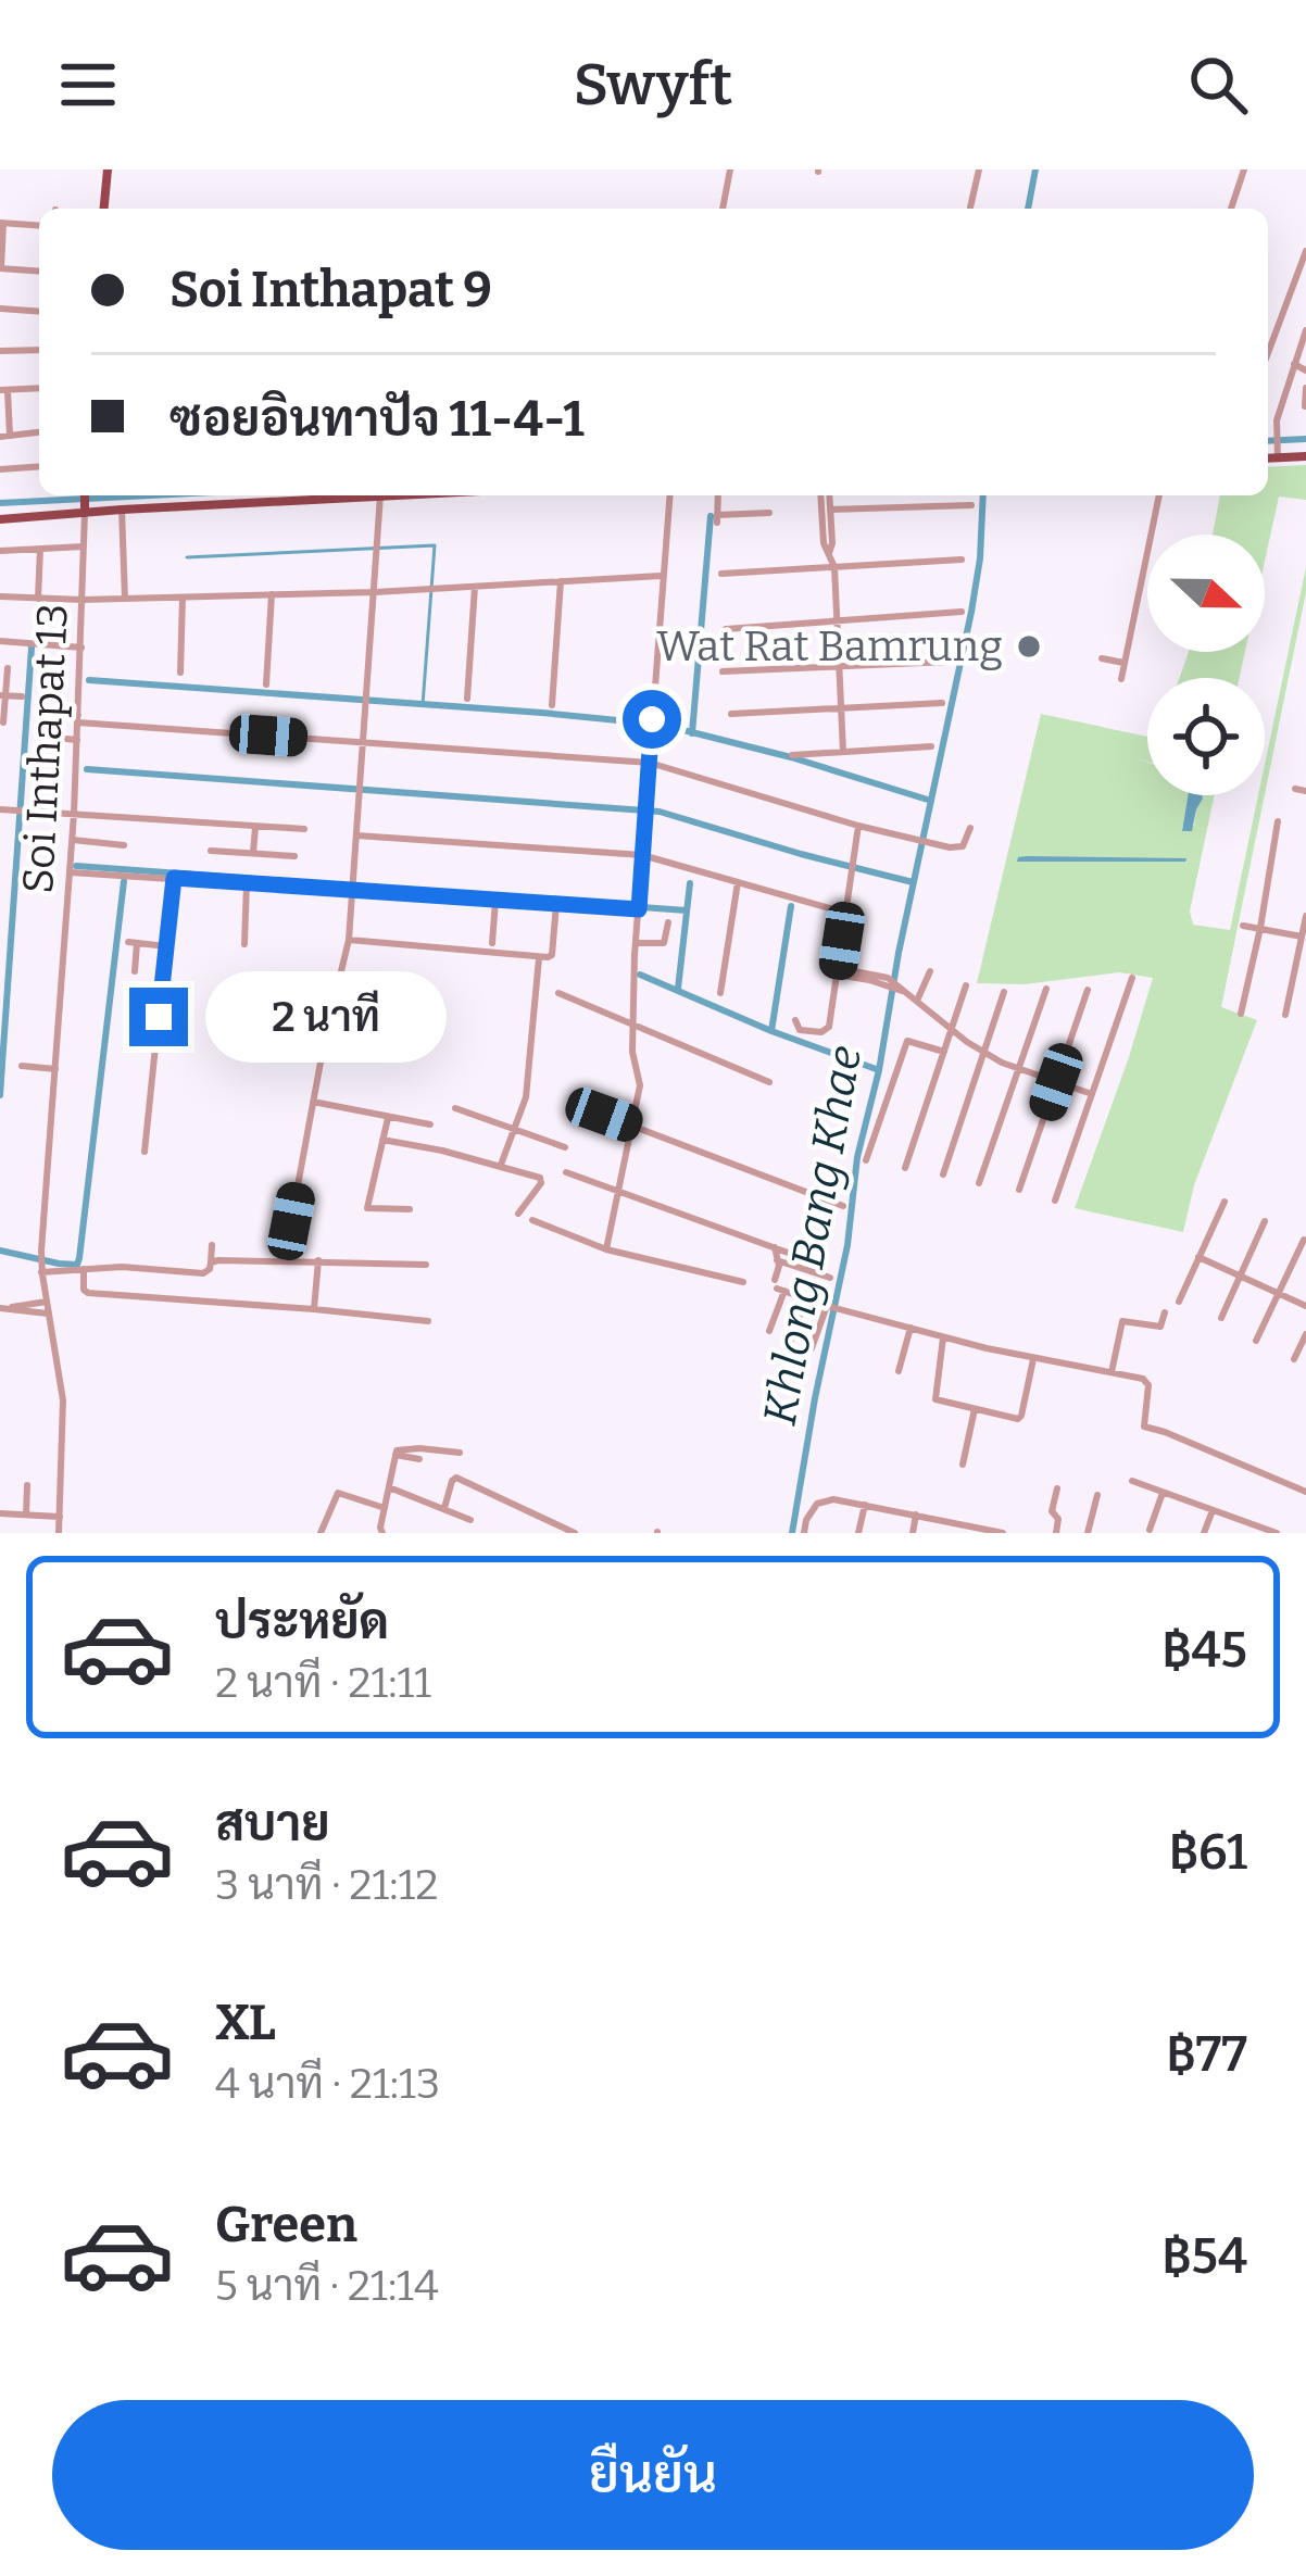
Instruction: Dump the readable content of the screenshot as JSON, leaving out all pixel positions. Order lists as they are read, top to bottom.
{
  "streets": {
    "street": ["Soi Inthapat 13"]
  },
  "water": ["Khlong Bang Khae"],
  "places": ["Wat Rat Bamrung"],
  "north": "right",
  "page": {
    "header": "Swyft",
    "banner": ["Soi Inthapat 9", "ซอยอินทาปัจ 11-4-1"],
    "bubble": "2 นาที",
    "list": [
      {
        "name": "ประหยัด",
        "note": "2 นาที · 21:11",
        "value": "฿45"
      },
      {
        "name": "สบาย",
        "note": "3 นาที · 21:12",
        "value": "฿61"
      },
      {
        "name": "XL",
        "note": "4 นาที · 21:13",
        "value": "฿77"
      },
      {
        "name": "Green",
        "note": "5 นาที · 21:14",
        "value": "฿54"
      }
    ],
    "buttons": "ยืนยัน"
  }
}
